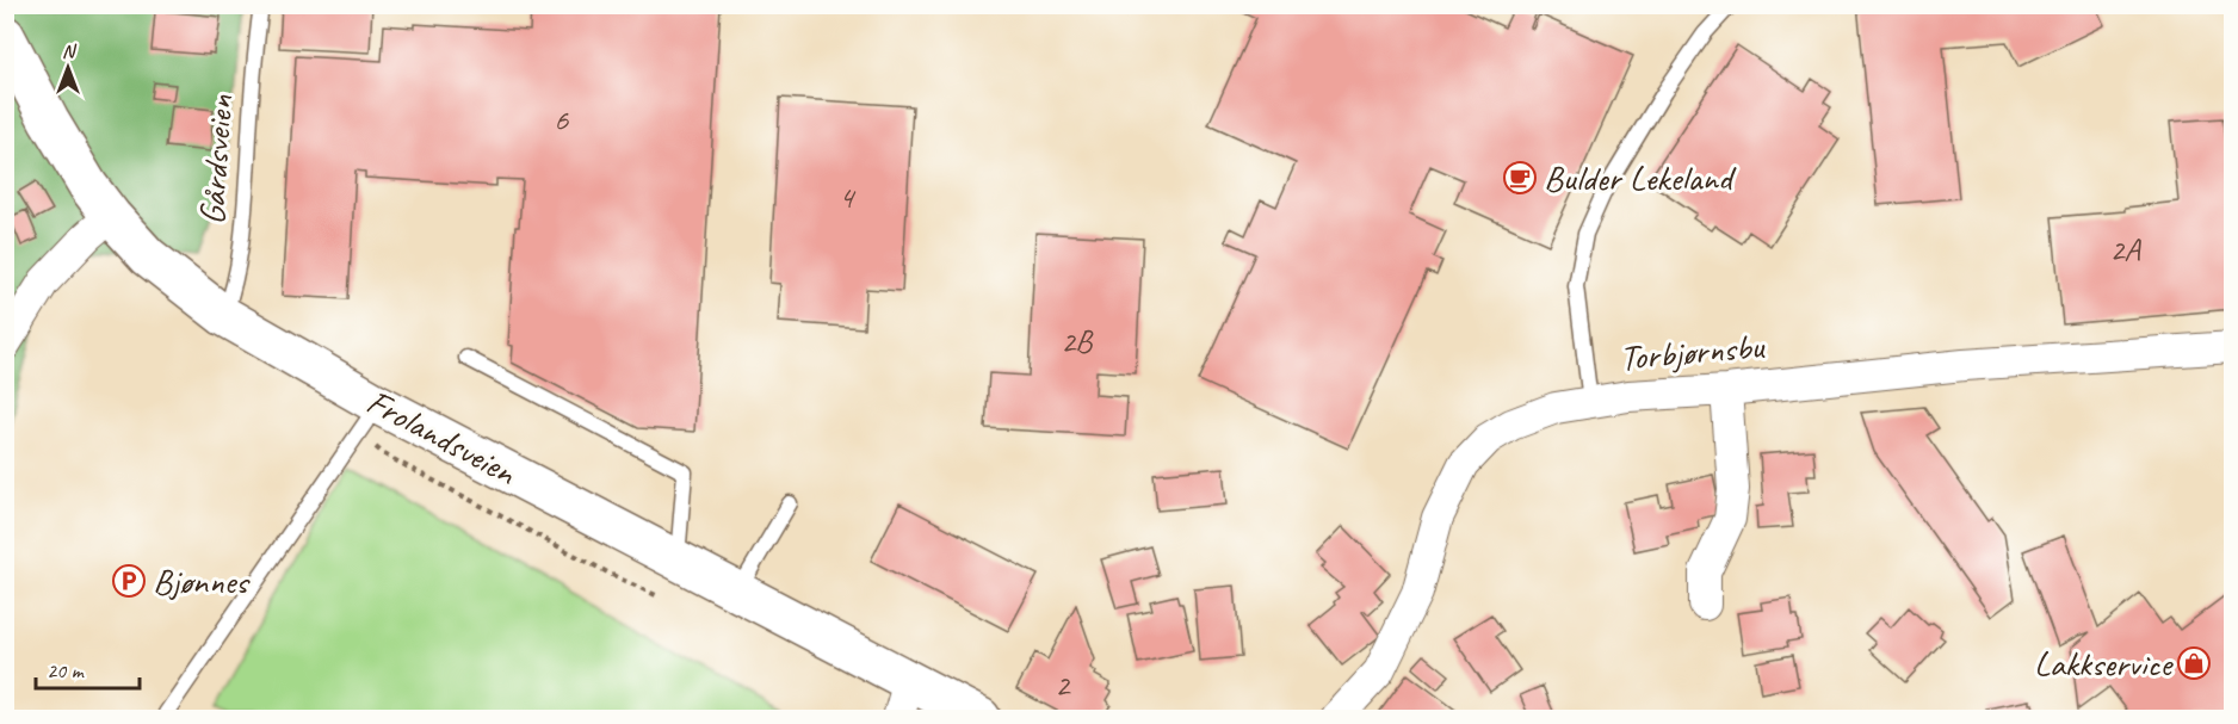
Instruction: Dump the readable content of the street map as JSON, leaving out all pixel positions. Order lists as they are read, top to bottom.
{
  "streets": {
    "main road": ["Frolandsveien"],
    "street": ["Torbjørnsbu"],
    "lane": ["Gårdsveien"]
  },
  "crossings": [
    ["Gårdsveien", "Frolandsveien"]
  ],
  "places": {
    "cafe": ["Bulder Lekeland"],
    "parking": ["Bjønnes"],
    "shop": ["Lakkservice"]
  },
  "house_numbers": [
    "6",
    "4",
    "2A",
    "2B",
    "2"
  ],
  "scale_bar": "20 m",
  "north": "top"
}
